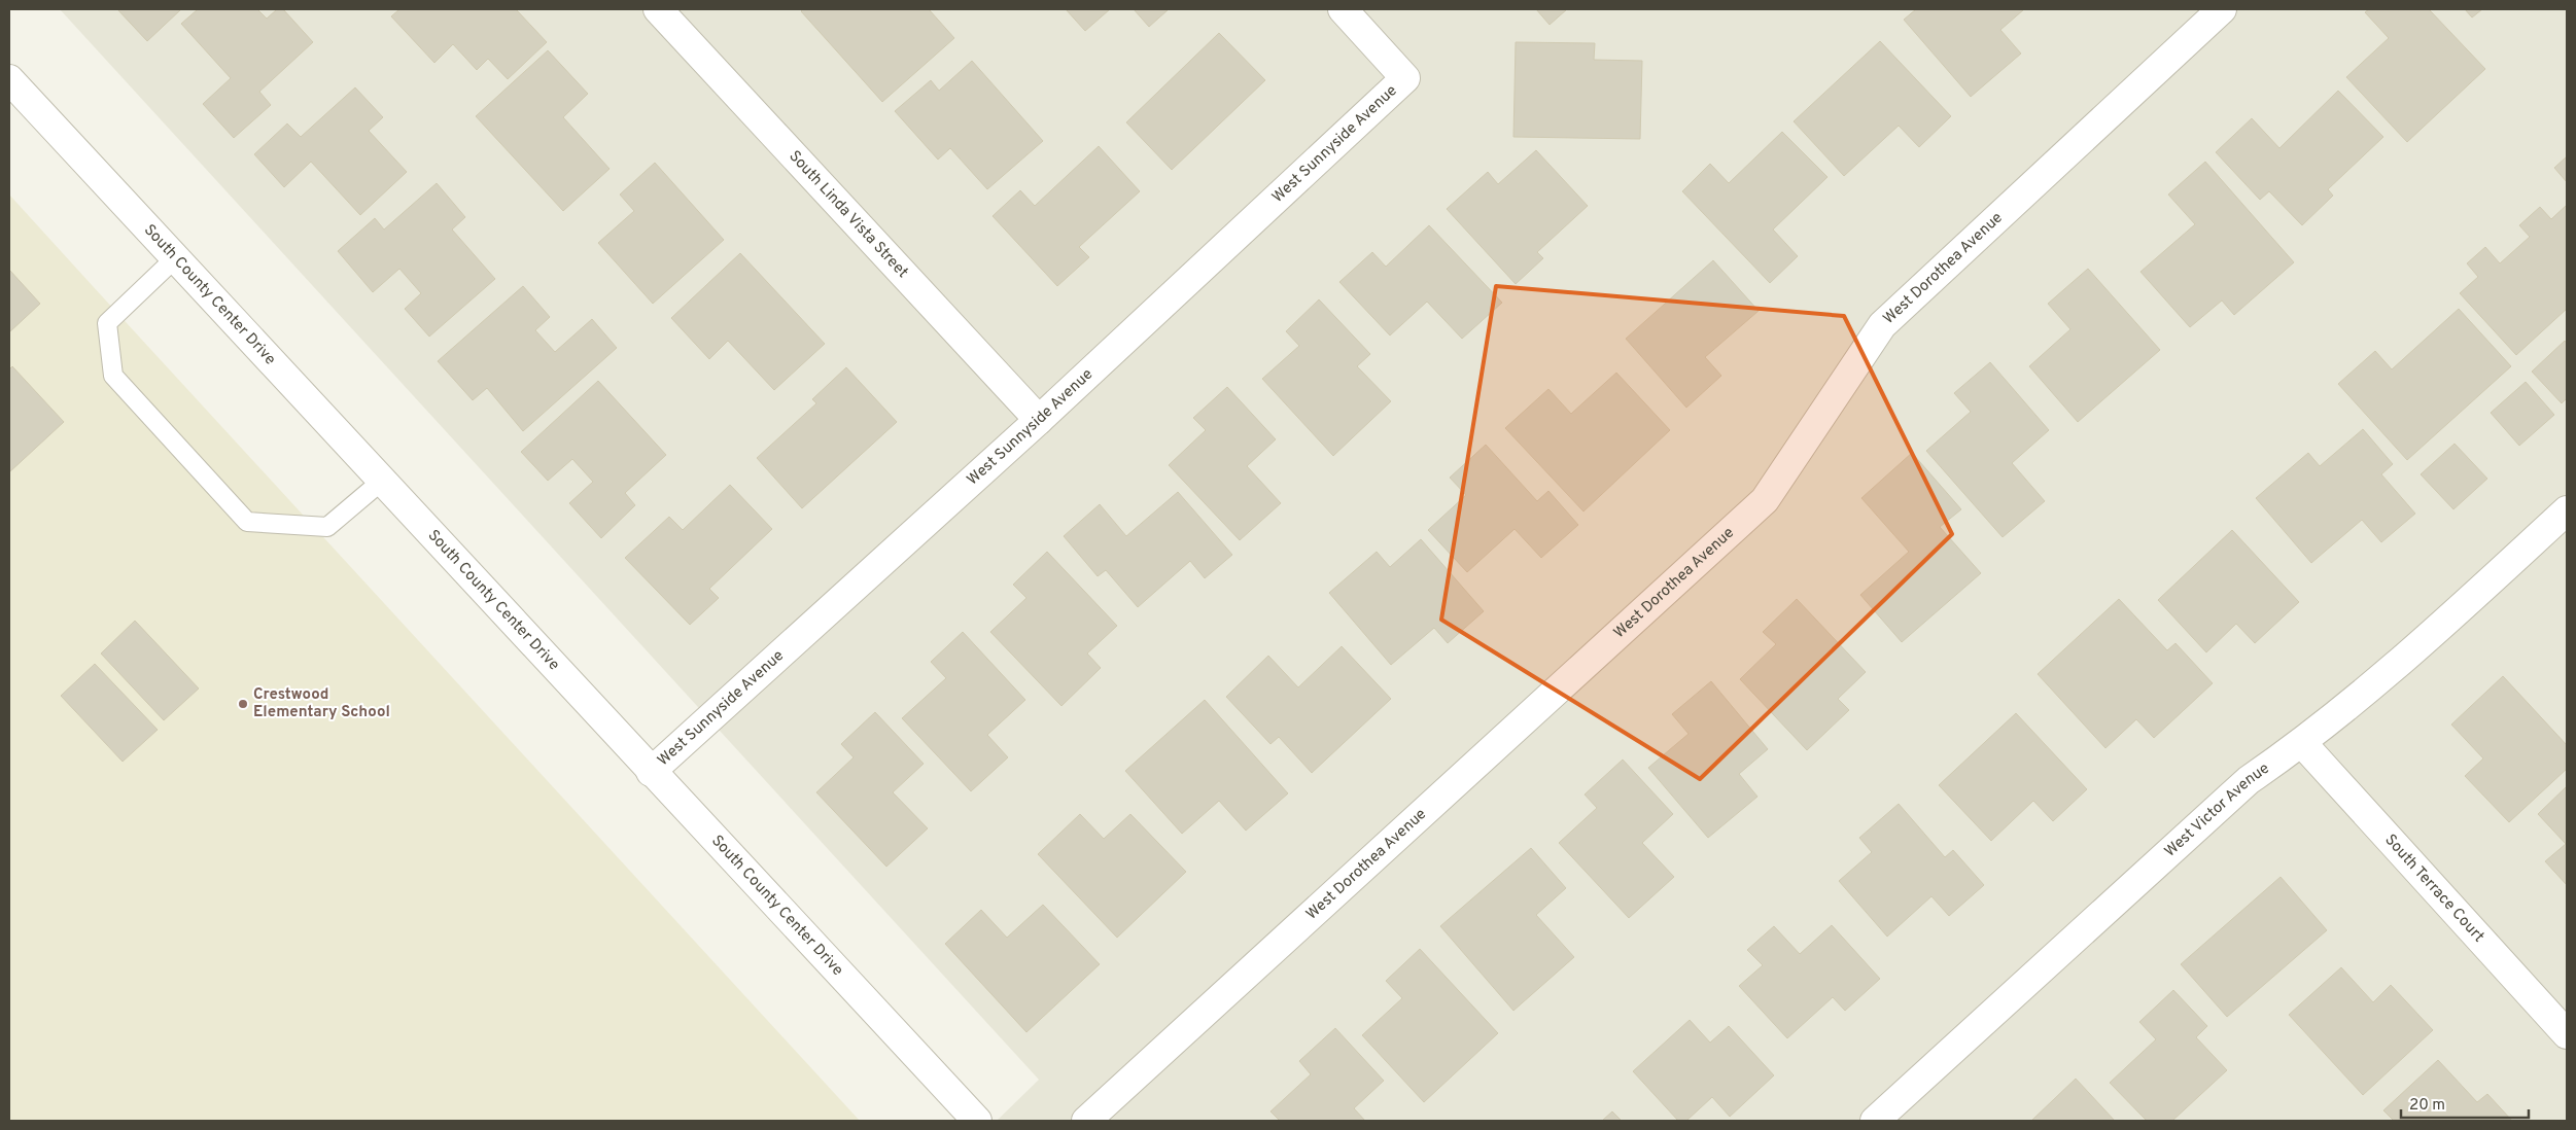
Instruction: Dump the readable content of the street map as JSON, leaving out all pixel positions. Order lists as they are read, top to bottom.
{
  "streets": {
    "street": [
      "West Sunnyside Avenue",
      "South Linda Vista Street",
      "West Dorothea Avenue",
      "South County Center Drive",
      "West Victor Avenue",
      "South Terrace Court"
    ]
  },
  "crossings": [
    ["West Sunnyside Avenue", "South Linda Vista Street"],
    ["West Sunnyside Avenue", "South County Center Drive"],
    ["West Victor Avenue", "South Terrace Court"]
  ],
  "places": ["Crestwood Elementary School"],
  "scale_bar": "20 m"
}
